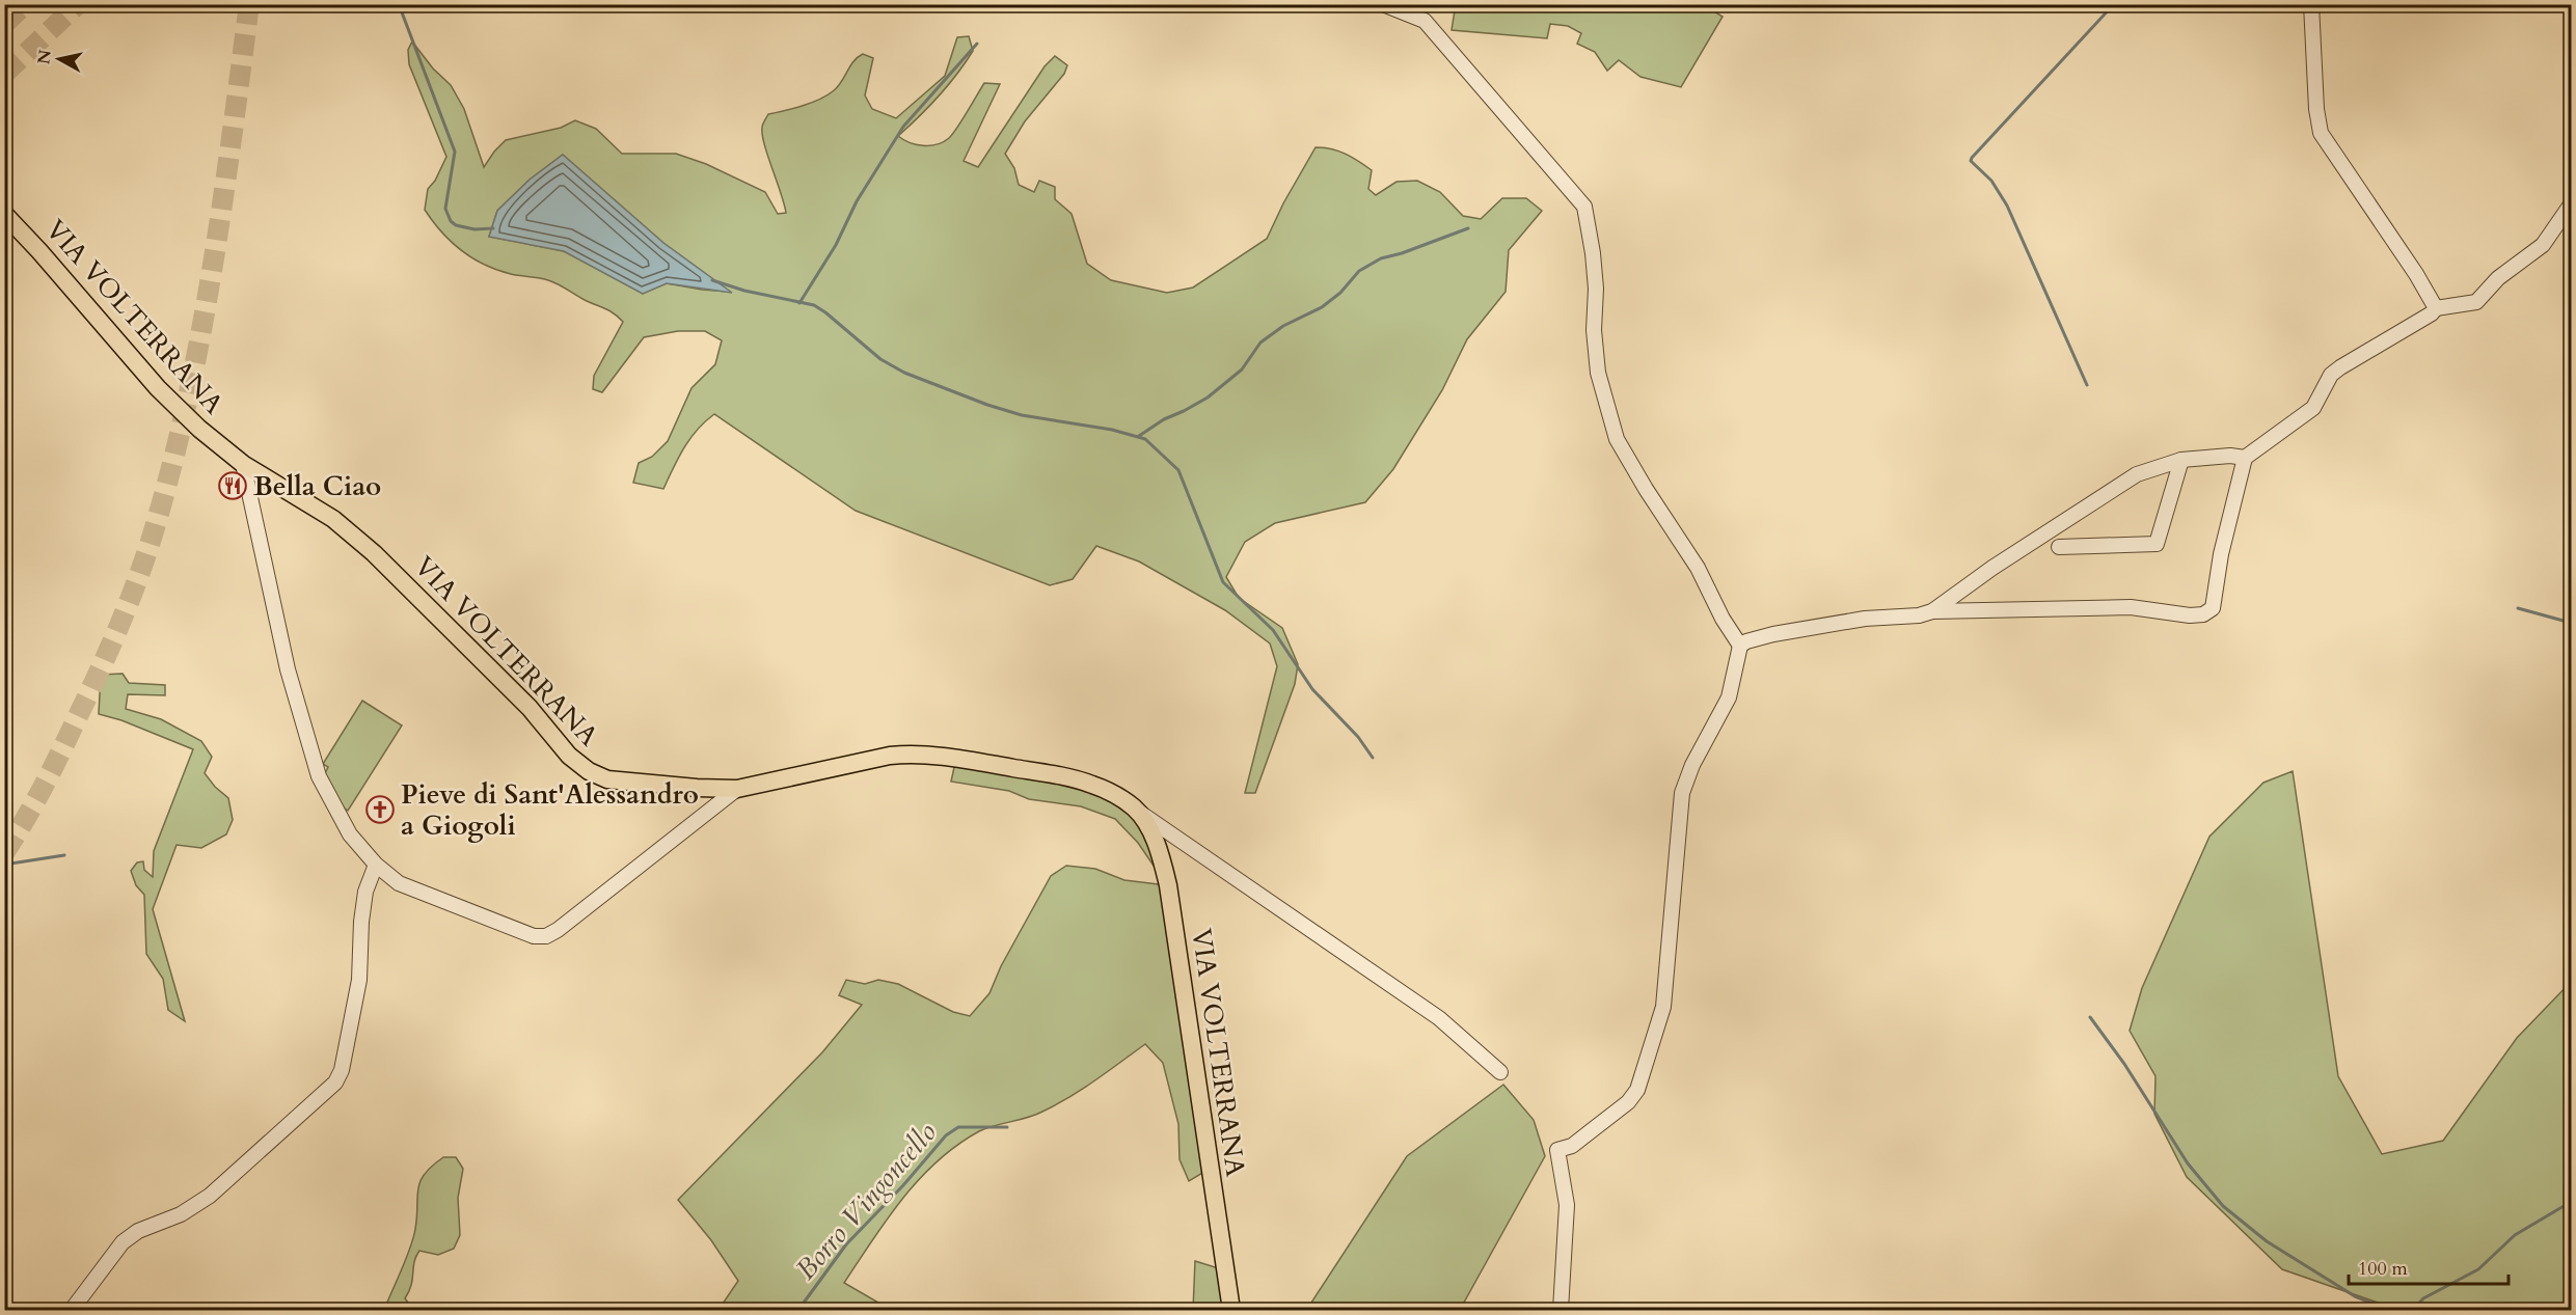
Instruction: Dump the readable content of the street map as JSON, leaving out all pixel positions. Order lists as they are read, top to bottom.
{
  "streets": {
    "main road": ["VIA VOLTERRANA"]
  },
  "water": ["Borro Vingoncello"],
  "places": {
    "restaurant": ["Bella Ciao"],
    "church": ["Pieve di Sant'Alessandro a Giogoli"]
  },
  "scale_bar": "100 m",
  "north": "left"
}
